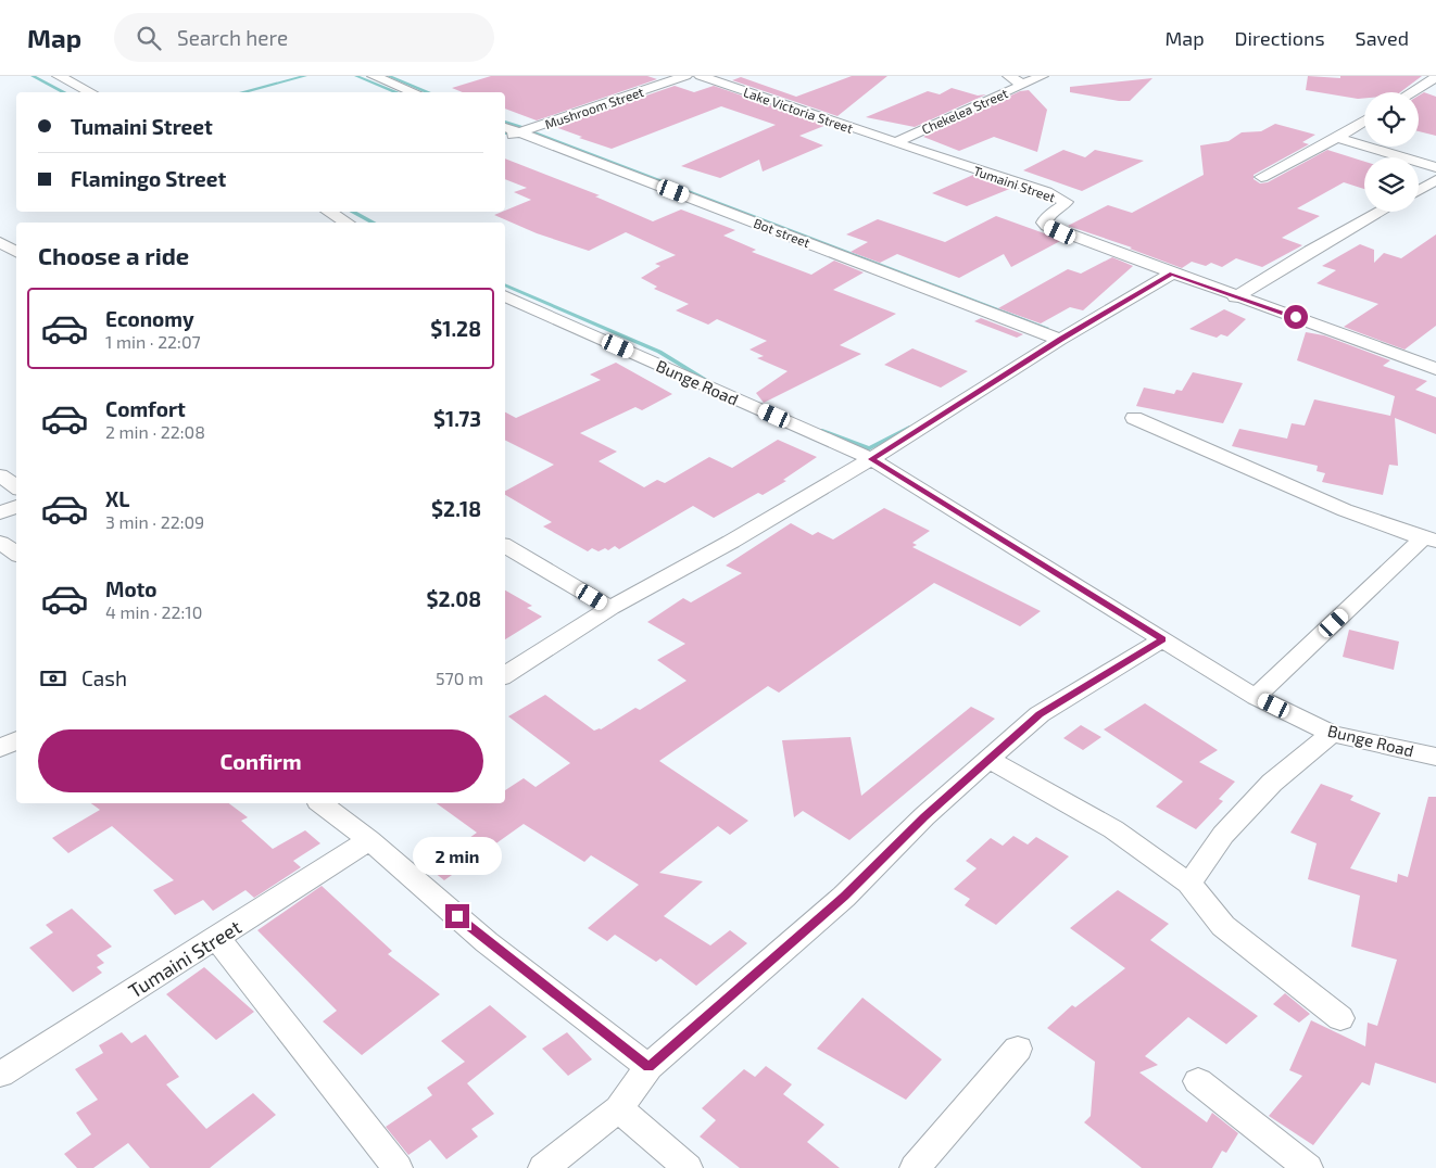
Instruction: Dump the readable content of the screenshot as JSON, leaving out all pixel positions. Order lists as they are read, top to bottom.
{
  "streets": {
    "street": [
      "Mushroom Street",
      "Lake Victoria Street",
      "Chekelea Street",
      "Tumaini Street",
      "Bot street",
      "Bunge Road"
    ]
  },
  "crossings": [
    ["Mushroom Street", "Bot street"],
    ["Lake Victoria Street", "Chekelea Street"],
    ["Lake Victoria Street", "Tumaini Street"],
    ["Chekelea Street", "Tumaini Street"]
  ],
  "page": {
    "header": "Map",
    "search": "Search here",
    "nav": ["Map", "Directions", "Saved"],
    "banner": ["Tumaini Street", "Flamingo Street"],
    "heading": "Choose a ride",
    "list": [
      {
        "name": "Economy",
        "note": "1 min · 22:07",
        "value": "$1.28"
      },
      {
        "name": "Comfort",
        "note": "2 min · 22:08",
        "value": "$1.73"
      },
      {
        "name": "XL",
        "note": "3 min · 22:09",
        "value": "$2.18"
      },
      {
        "name": "Moto",
        "note": "4 min · 22:10",
        "value": "$2.08"
      }
    ],
    "pay": ["Cash", "570 m"],
    "buttons": "Confirm",
    "bubble": "2 min"
  }
}
